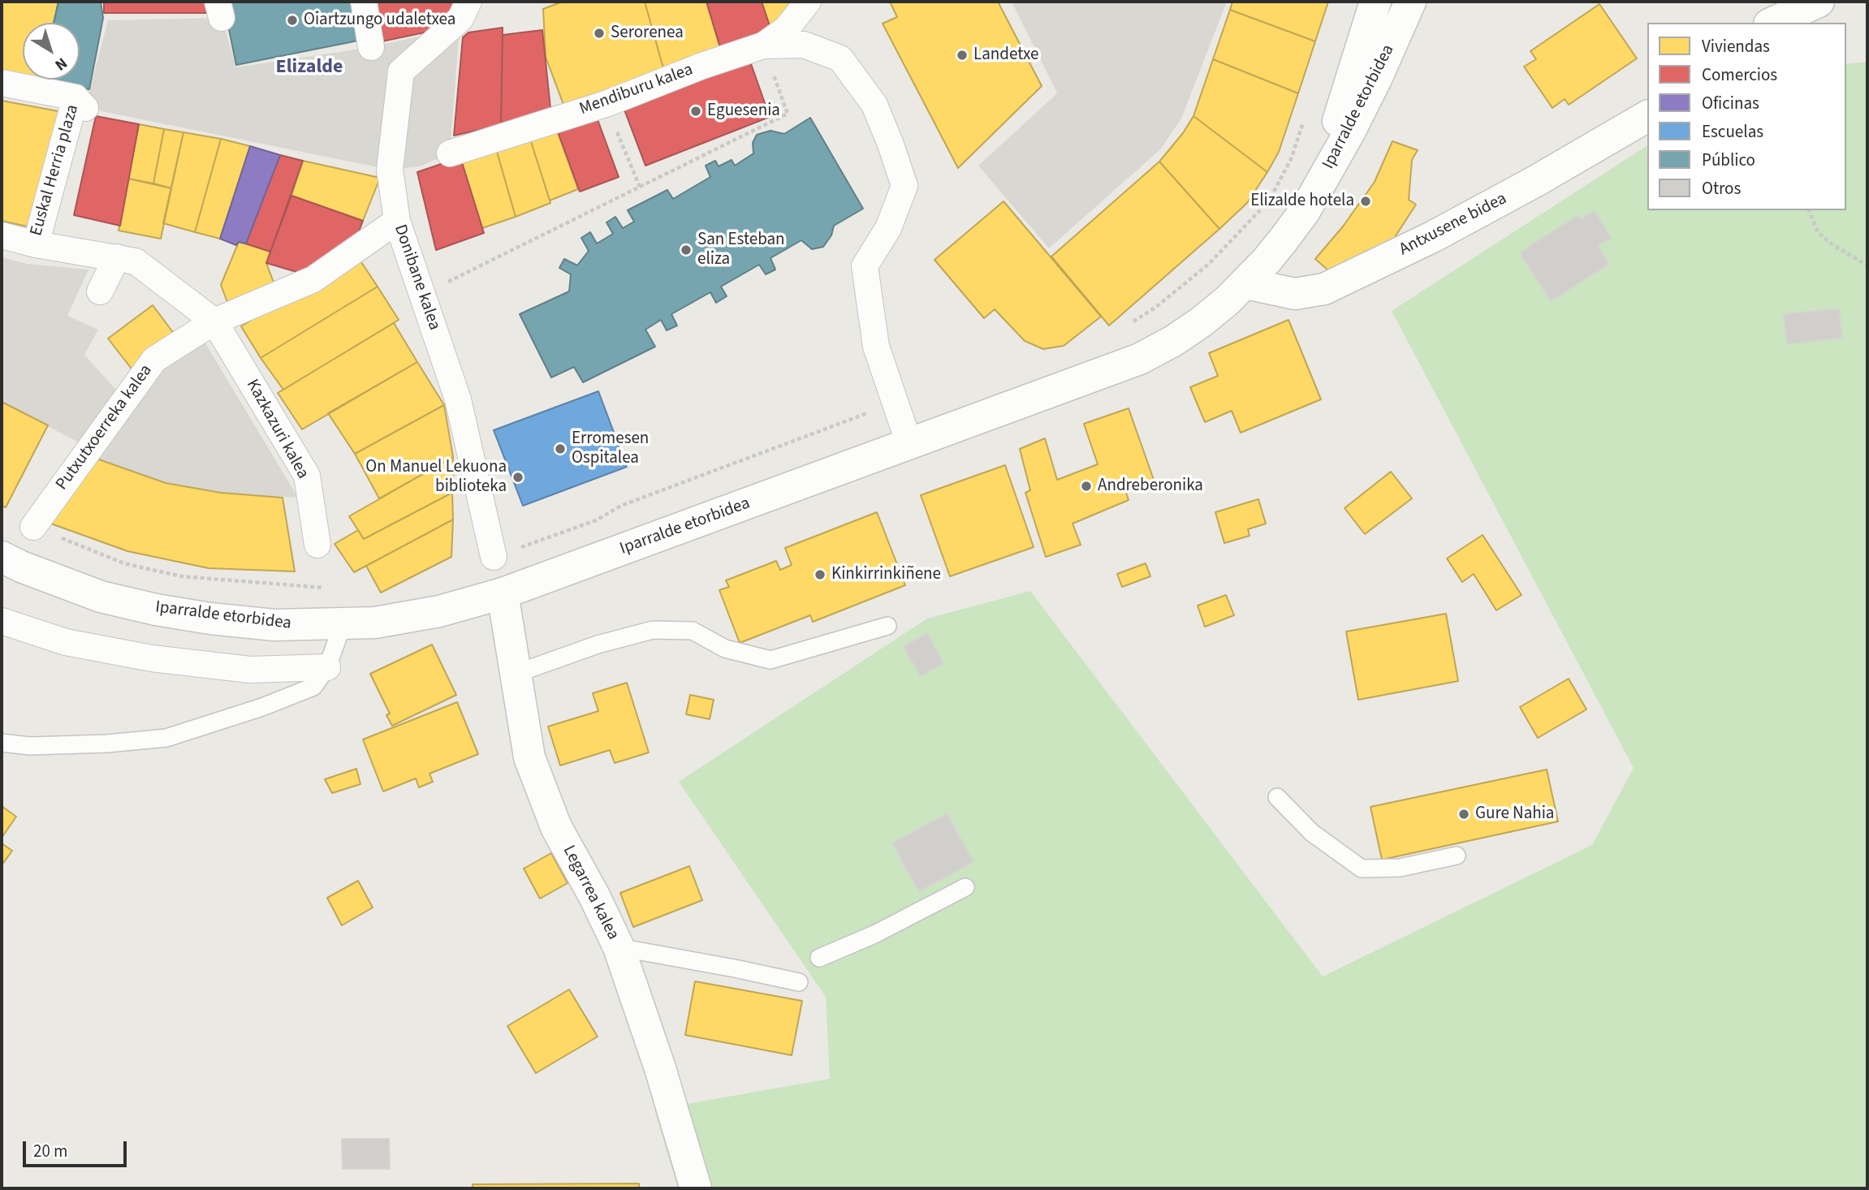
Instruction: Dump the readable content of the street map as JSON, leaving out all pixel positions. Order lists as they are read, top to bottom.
{
  "streets": {
    "main road": ["Iparralde etorbidea", "Antxusene bidea", "Legarrea kalea"],
    "street": [
      "Mendiburu kalea",
      "Euskal Herria plaza",
      "Donibane kalea",
      "Putxutxoerreka kalea",
      "Kazkazuri kalea"
    ]
  },
  "crossings": [
    ["Iparralde etorbidea", "Antxusene bidea"],
    ["Iparralde etorbidea", "Legarrea kalea"],
    ["Donibane kalea", "Putxutxoerreka kalea"],
    ["Putxutxoerreka kalea", "Kazkazuri kalea"]
  ],
  "districts": ["Elizalde"],
  "places": [
    "Oiartzungo udaletxea",
    "Serorenea",
    "Landetxe",
    "Eguesenia",
    "Elizalde hotela",
    "San Esteban eliza",
    "Erromesen Ospitalea",
    "On Manuel Lekuona biblioteka",
    "Andreberonika",
    "Kinkirrinkiñene",
    "Gure Nahia"
  ],
  "legend": [
    "Viviendas",
    "Comercios",
    "Oficinas",
    "Escuelas",
    "Público",
    "Otros"
  ],
  "scale_bar": "20 m",
  "north": "bottom right"
}
